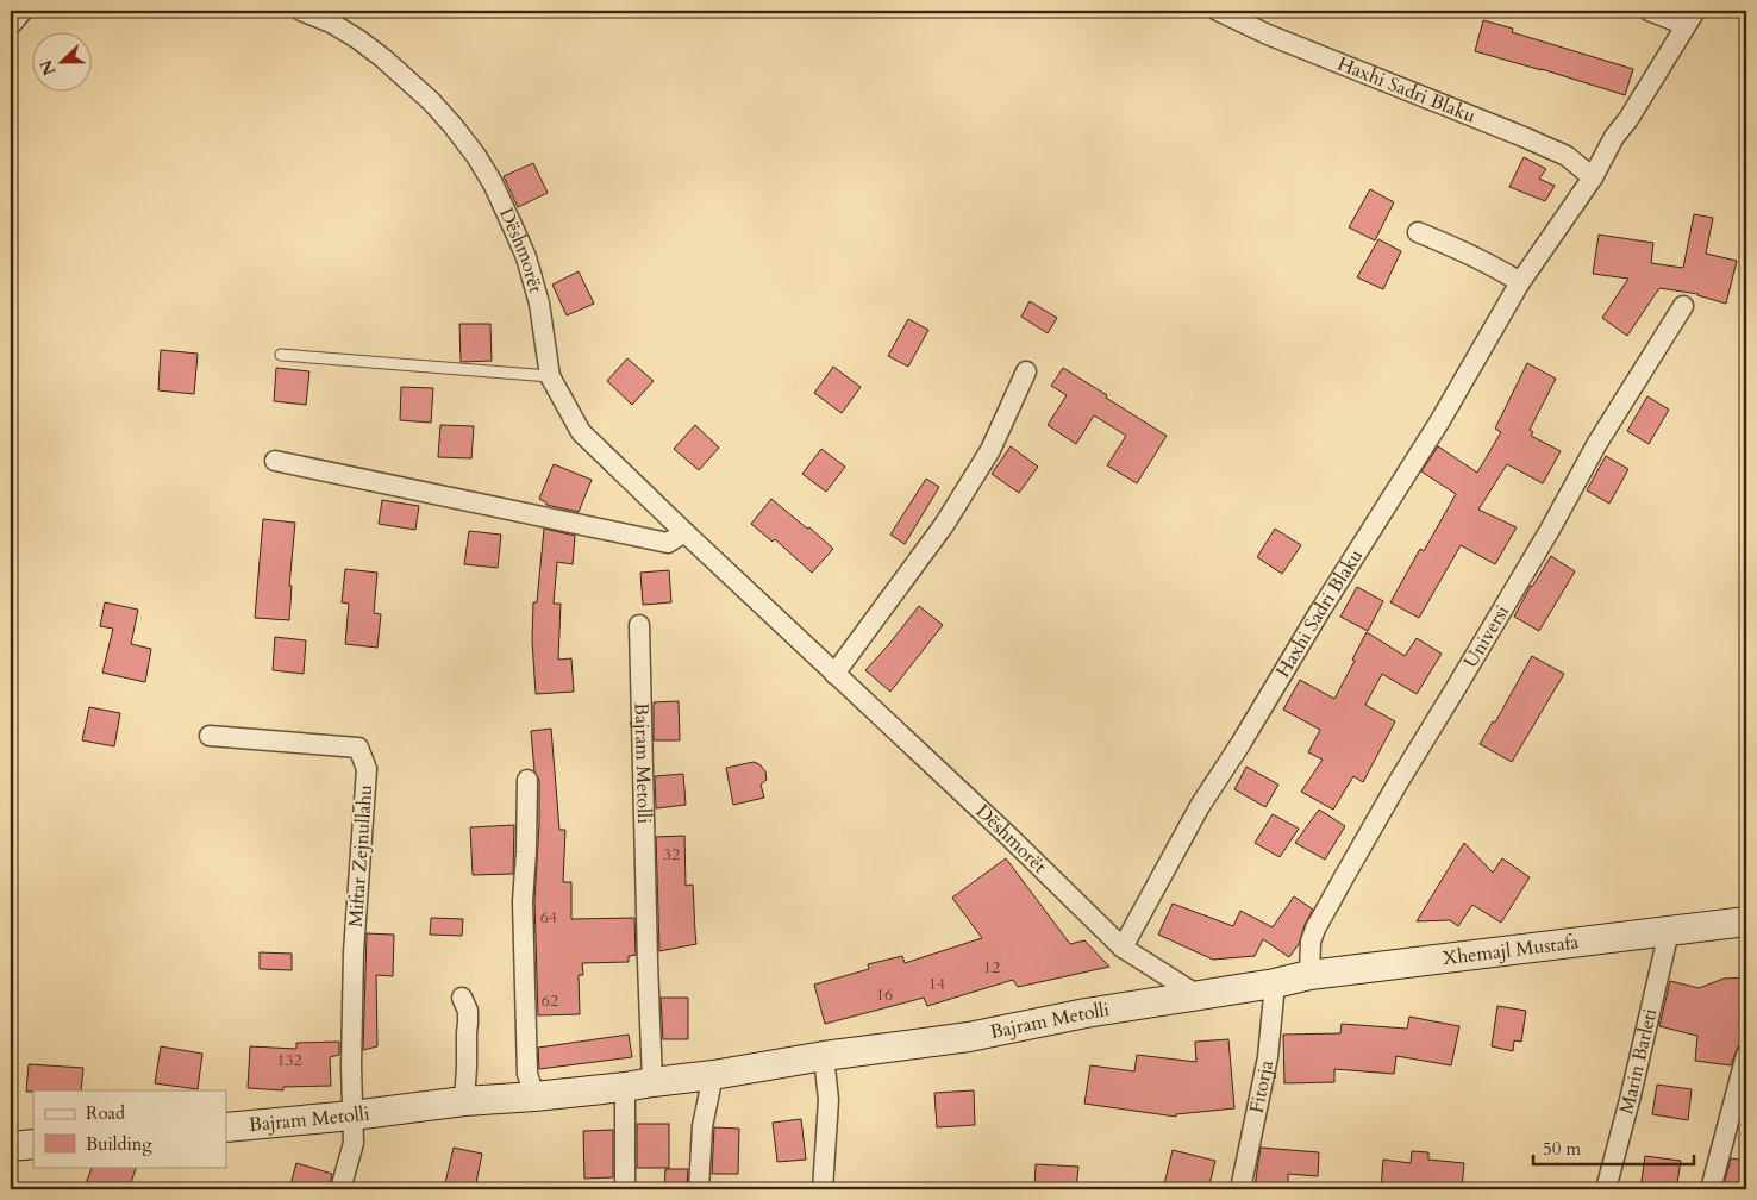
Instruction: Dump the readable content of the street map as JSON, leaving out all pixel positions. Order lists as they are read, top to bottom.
{
  "streets": {
    "main road": ["Bajram Metolli", "Xhemajl Mustafa"],
    "street": [
      "Haxhi Sadri Blaku",
      "Dëshmorët",
      "Universi",
      "Miftar Zejnullahu",
      "Marin Barleti",
      "Fitorja"
    ]
  },
  "crossings": [
    ["Haxhi Sadri Blaku", "Dëshmorët"],
    ["Dëshmorët", "Bajram Metolli"],
    ["Universi", "Xhemajl Mustafa"],
    ["Bajram Metolli", "Miftar Zejnullahu"],
    ["Bajram Metolli", "Xhemajl Mustafa"],
    ["Bajram Metolli", "Fitorja"],
    ["Xhemajl Mustafa", "Marin Barleti"],
    ["Xhemajl Mustafa", "Fitorja"]
  ],
  "house_numbers": [
    "32",
    "64",
    "12",
    "14",
    "16",
    "62",
    "132"
  ],
  "legend": ["Road", "Building"],
  "scale_bar": "50 m",
  "north": "left"
}
